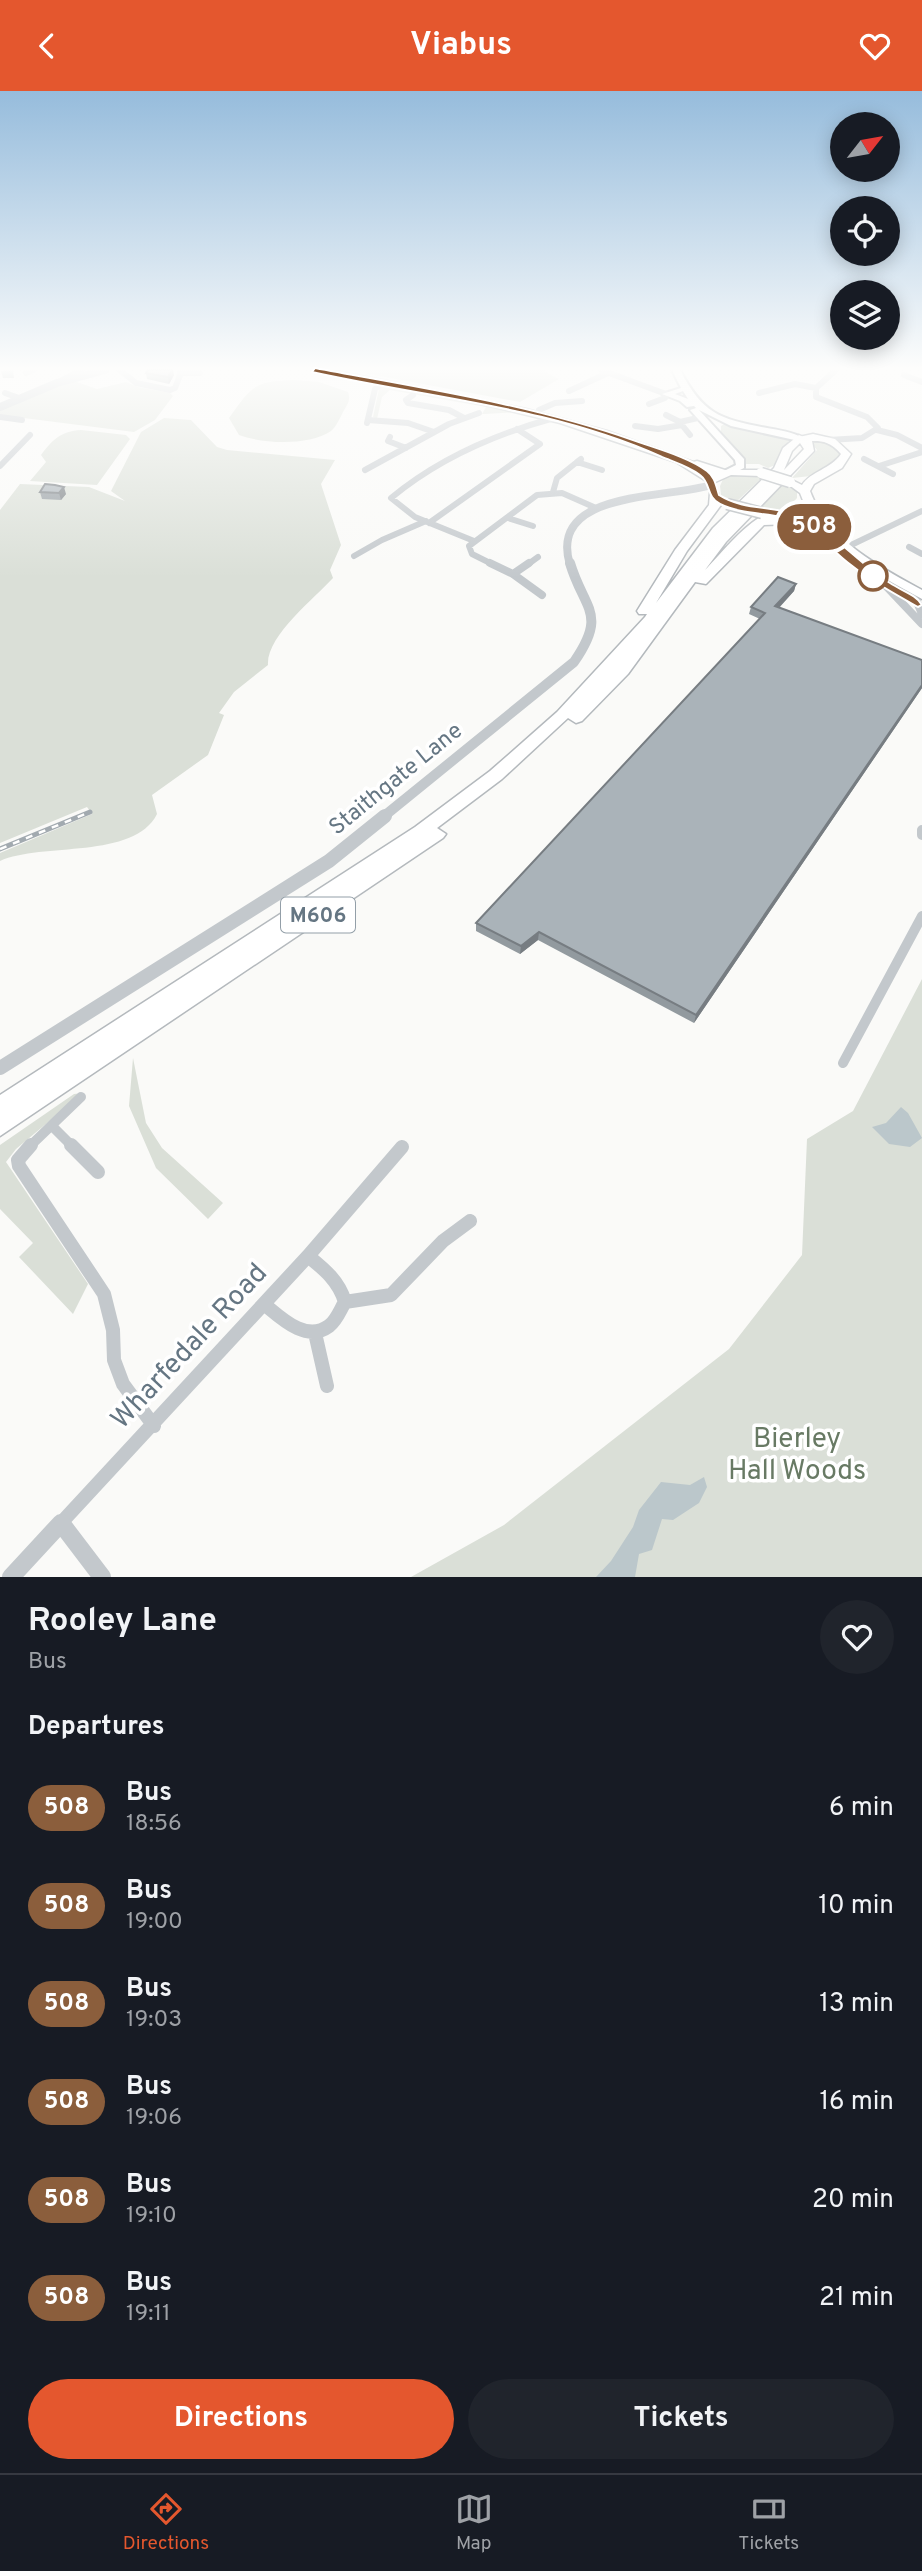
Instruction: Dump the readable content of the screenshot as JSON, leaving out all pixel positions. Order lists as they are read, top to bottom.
{
  "streets": {
    "highway": ["M606"],
    "street": ["Staithgate Lane", "Wharfedale Road"]
  },
  "crossings": [
    ["Staithgate Lane", "M606"]
  ],
  "parks": ["Bierley Hall Woods"],
  "lines": ["bus line 508"],
  "north": "top right",
  "page": {
    "header": "Viabus",
    "on_map": "508",
    "heading": [
      ["Rooley Lane", "Bus"],
      "Departures"
    ],
    "list": [
      {
        "mark": "508",
        "name": "Bus",
        "note": "18:56",
        "value": "6 min"
      },
      {
        "mark": "508",
        "name": "Bus",
        "note": "19:00",
        "value": "10 min"
      },
      {
        "mark": "508",
        "name": "Bus",
        "note": "19:03",
        "value": "13 min"
      },
      {
        "mark": "508",
        "name": "Bus",
        "note": "19:06",
        "value": "16 min"
      },
      {
        "mark": "508",
        "name": "Bus",
        "note": "19:10",
        "value": "20 min"
      },
      {
        "mark": "508",
        "name": "Bus",
        "note": "19:11",
        "value": "21 min"
      }
    ],
    "buttons": ["Directions", "Tickets"],
    "tabs": ["Directions", "Map", "Tickets"]
  }
}
